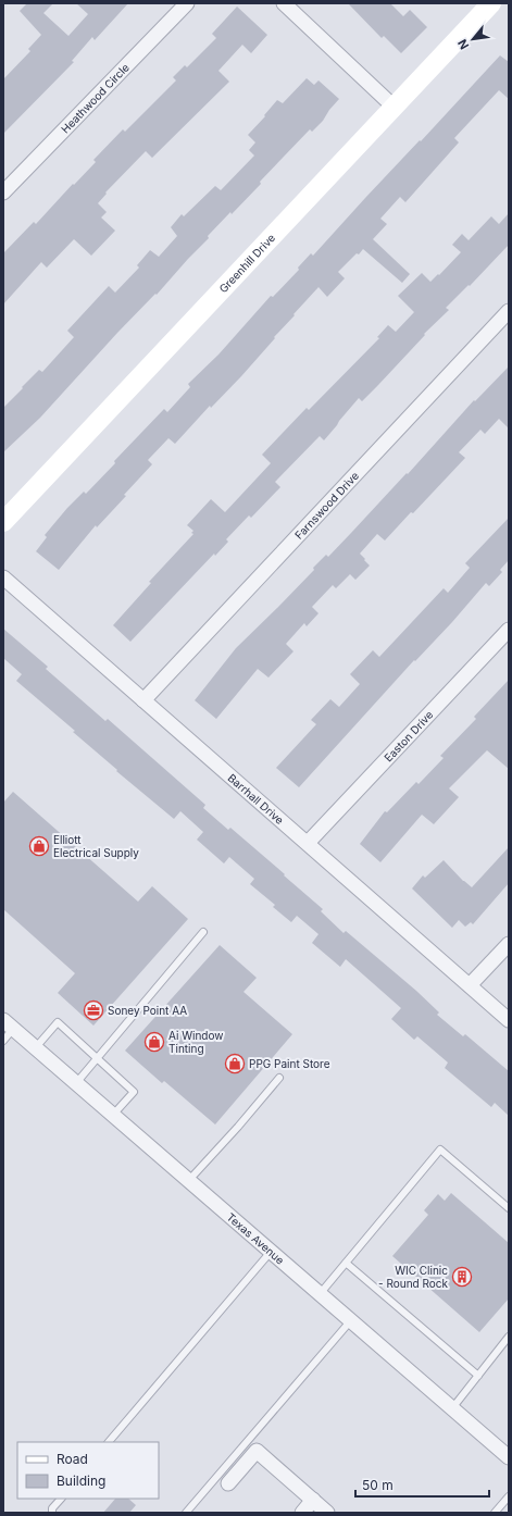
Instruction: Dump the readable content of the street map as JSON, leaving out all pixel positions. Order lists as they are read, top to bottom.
{
  "streets": {
    "street": [
      "Heathwood Circle",
      "Greenhill Drive",
      "Farnswood Drive",
      "Easton Drive",
      "Barrhall Drive",
      "Texas Avenue"
    ]
  },
  "crossings": [
    ["Farnswood Drive", "Barrhall Drive"],
    ["Easton Drive", "Barrhall Drive"]
  ],
  "places": {
    "shop": ["Elliott Electrical Supply", "Ai Window Tinting", "PPG Paint Store"],
    "office": ["Soney Point AA"],
    "building": ["WIC Clinic - Round Rock"]
  },
  "legend": ["Road", "Building"],
  "scale_bar": "50 m",
  "north": "bottom left"
}
